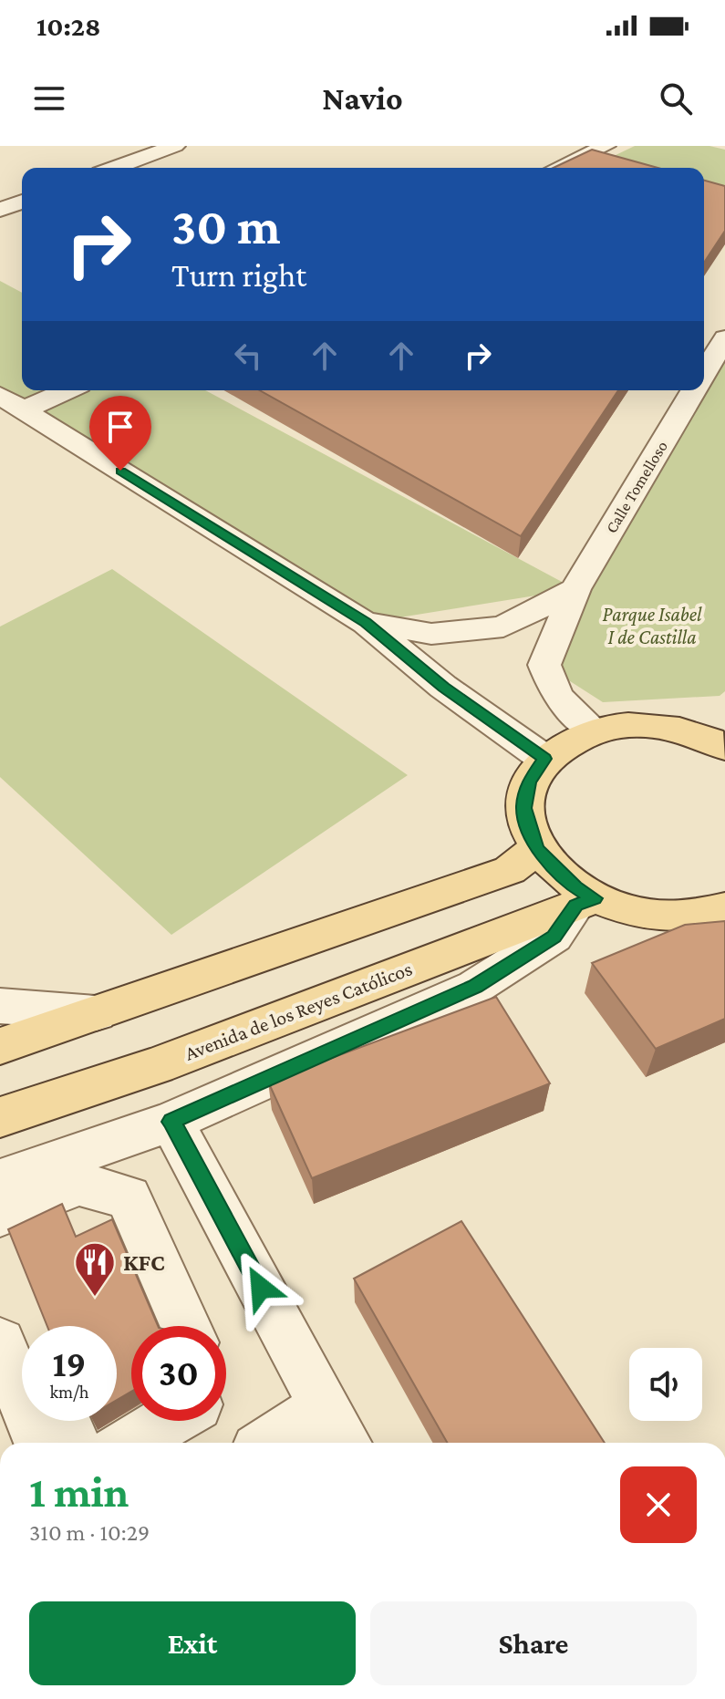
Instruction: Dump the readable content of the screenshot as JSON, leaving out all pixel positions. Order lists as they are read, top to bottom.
{
  "streets": {
    "main road": ["Avenida de los Reyes Católicos"],
    "street": ["Calle Tomelloso"]
  },
  "parks": ["Parque Isabel I de Castilla"],
  "places": {
    "restaurant": ["KFC"]
  },
  "page": {
    "status": "10:28",
    "header": "Navio",
    "turn": ["30 m", "Turn right"],
    "speed": "19 km/h",
    "limit": "30",
    "heading": ["1 min", "310 m · 10:29"],
    "buttons": ["Exit", "Share"]
  }
}
